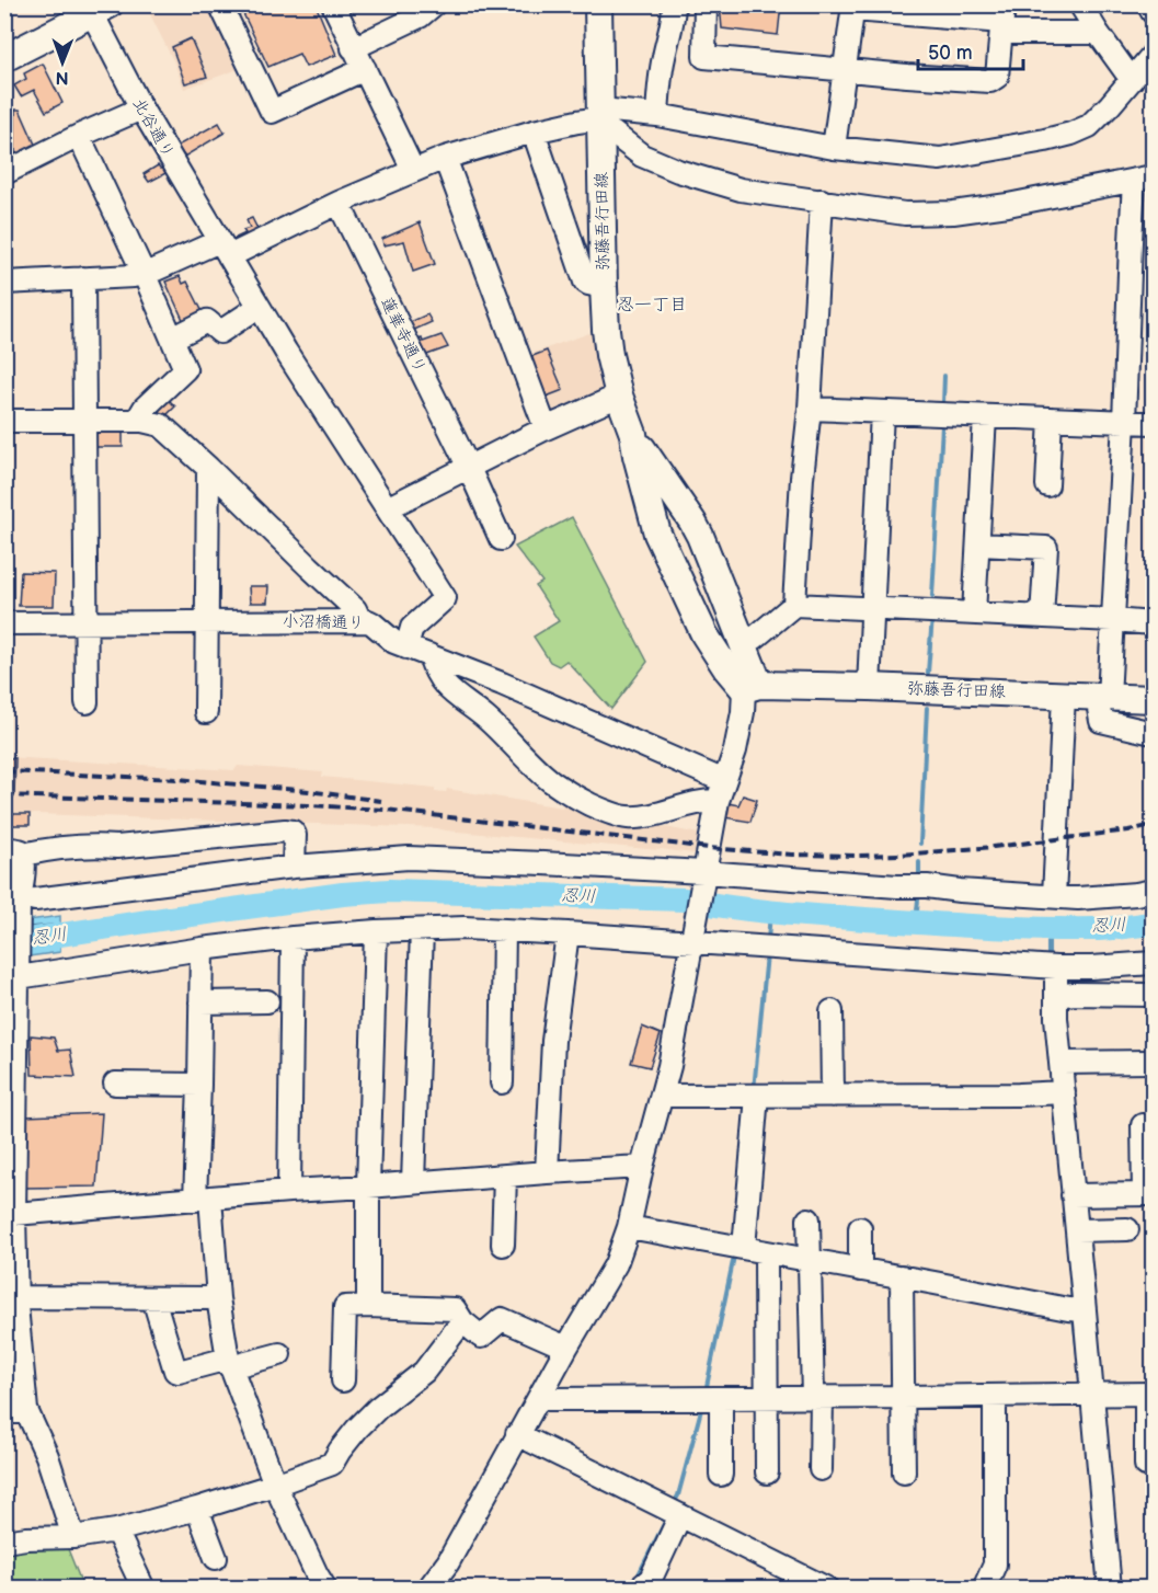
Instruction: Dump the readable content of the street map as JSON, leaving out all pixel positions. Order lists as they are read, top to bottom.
{
  "streets": {
    "main road": ["弥藤吾行田線"],
    "street": ["北谷通り", "蓮華寺通り", "小沼橋通り"]
  },
  "crossings": [
    ["北谷通り", "小沼橋通り"]
  ],
  "districts": ["忍一丁目"],
  "water": ["忍川"],
  "scale_bar": "50 m",
  "north": "bottom"
}
